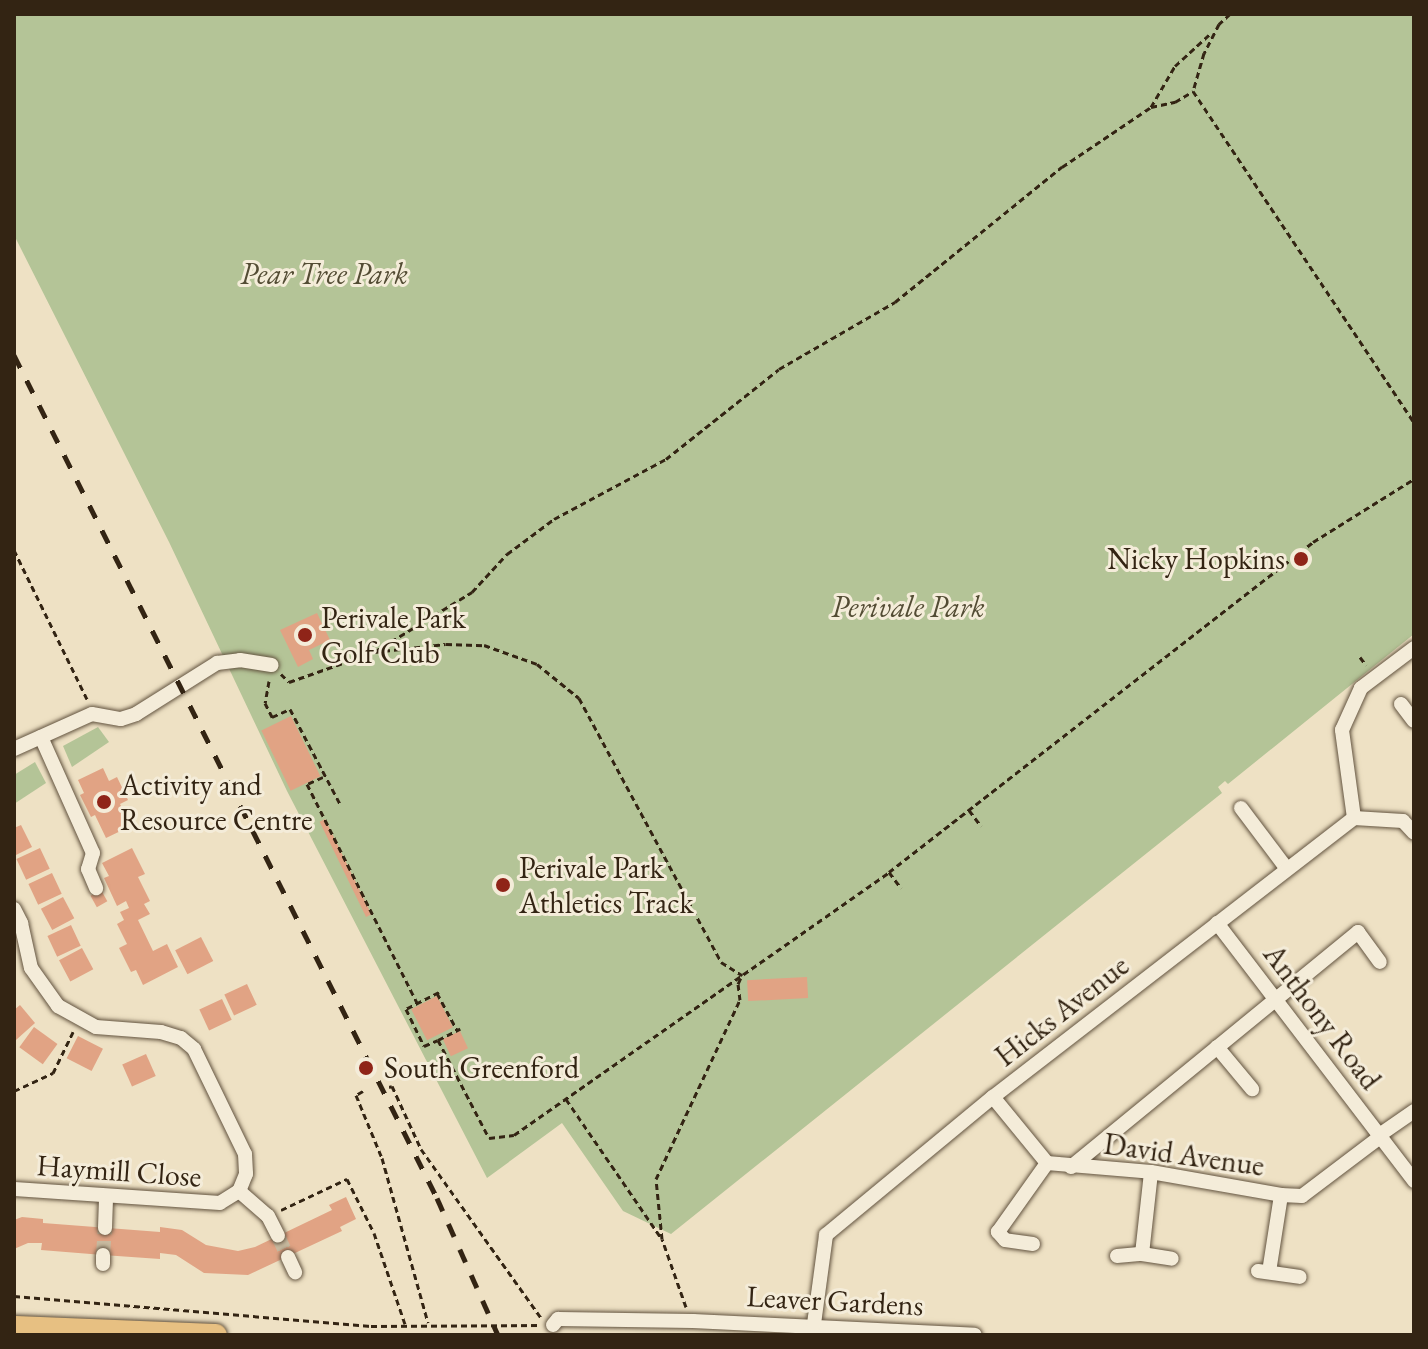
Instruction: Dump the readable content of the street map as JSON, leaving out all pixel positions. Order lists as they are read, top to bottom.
{
  "streets": {
    "street": [
      "Hicks Avenue",
      "Anthony Road",
      "David Avenue",
      "Haymill Close",
      "Leaver Gardens"
    ]
  },
  "crossings": [
    ["Hicks Avenue", "Anthony Road"],
    ["Hicks Avenue", "Leaver Gardens"],
    ["Anthony Road", "David Avenue"]
  ],
  "parks": ["Pear Tree Park", "Perivale Park"],
  "places": [
    "Nicky Hopkins",
    "Perivale Park Golf Club",
    "Activity and Resource Centre",
    "Perivale Park Athletics Track",
    "South Greenford"
  ]
}
